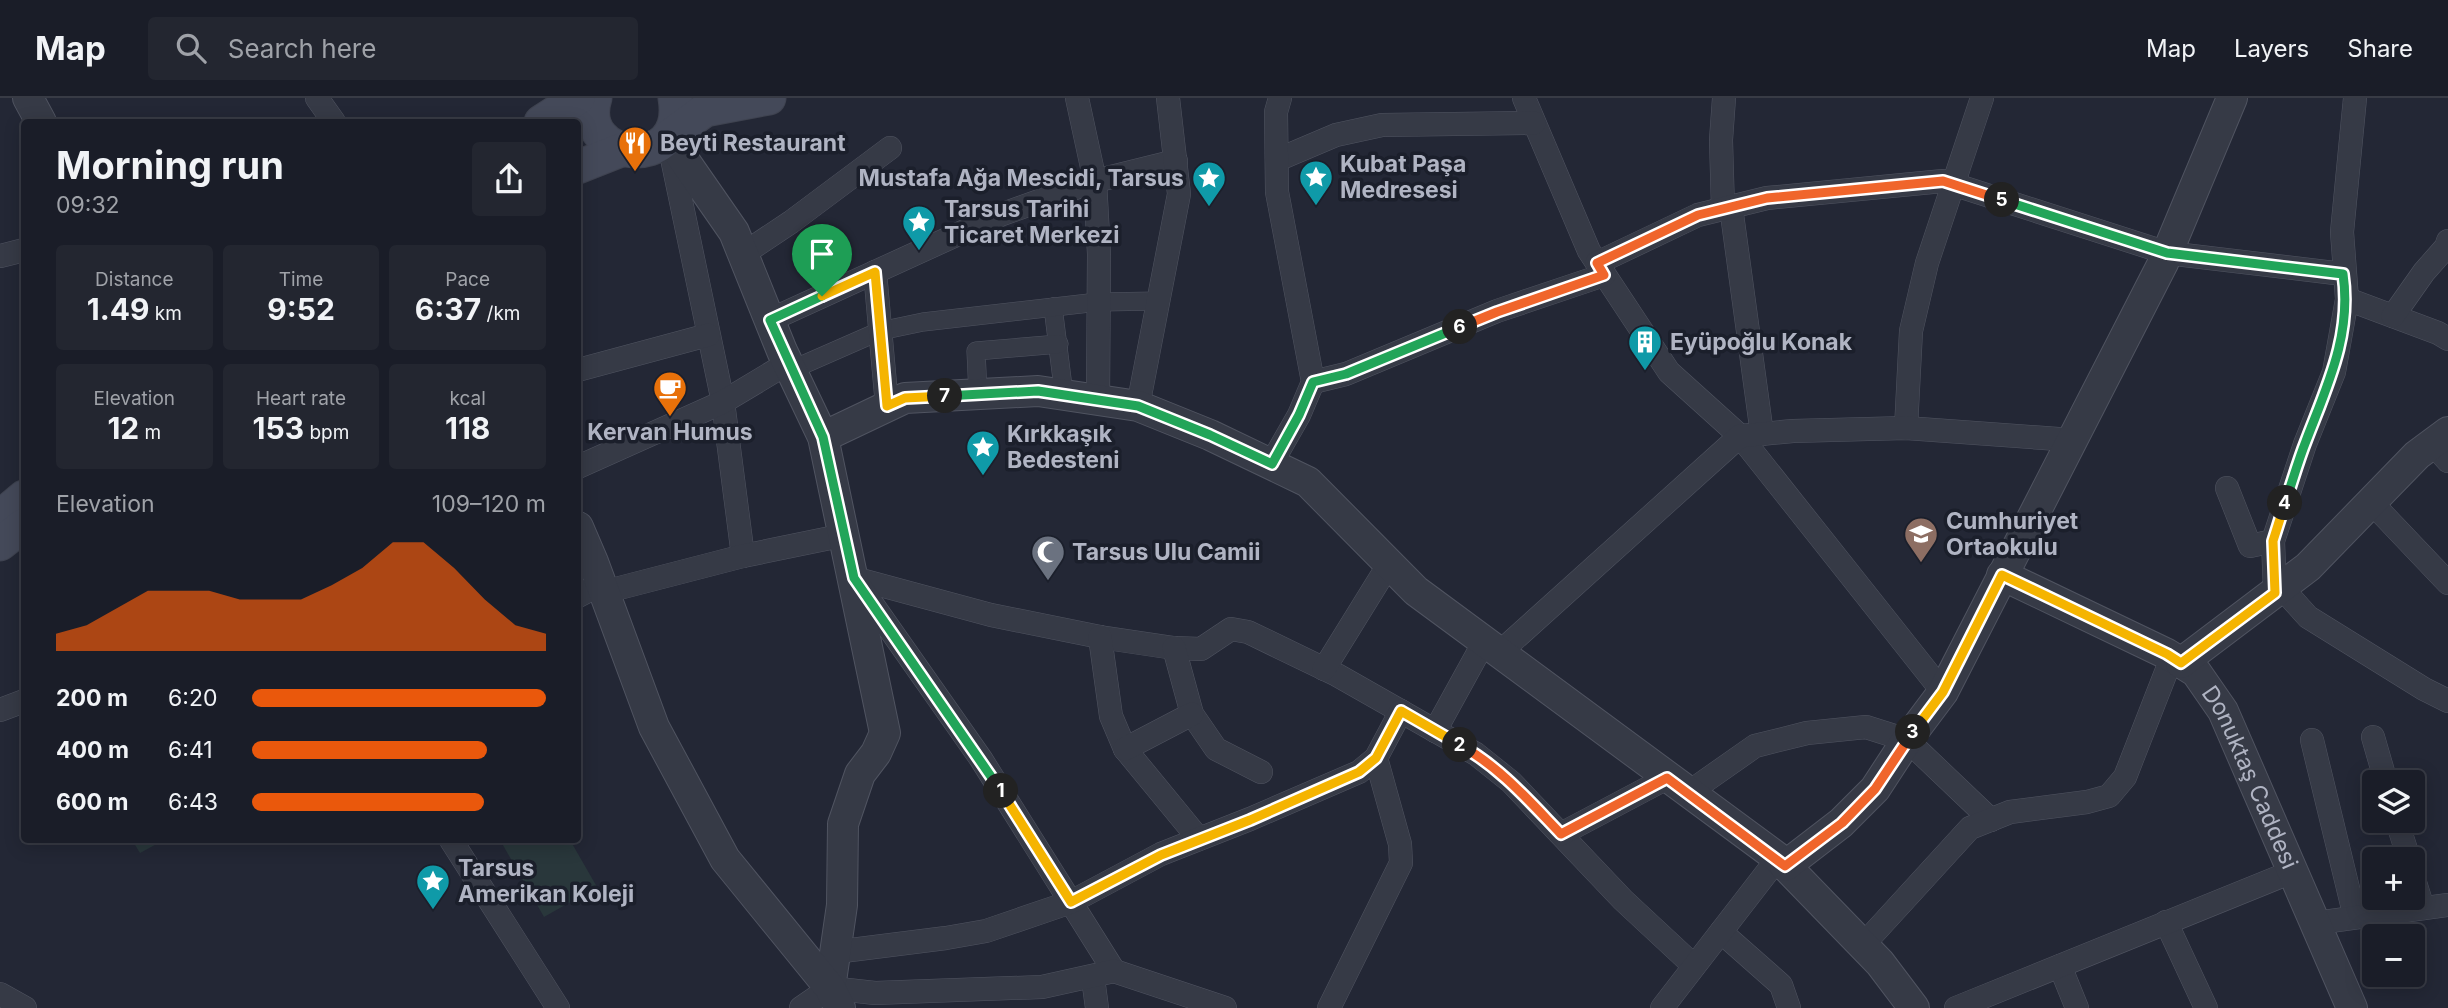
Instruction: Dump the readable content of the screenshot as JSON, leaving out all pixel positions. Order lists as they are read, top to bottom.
{
  "streets": {
    "street": ["Donuktaş Caddesi"]
  },
  "places": {
    "restaurant": ["Beyti Restaurant"],
    "place": [
      "Kubat Paşa Medresesi",
      "Mustafa Ağa Mescidi, Tarsus",
      "Tarsus Tarihi Ticaret Merkezi",
      "Kırkkaşık Bedesteni",
      "Tarsus Amerikan Koleji"
    ],
    "building": ["Eyüpoğlu Konak"],
    "cafe": ["Kervan Humus"],
    "school or university": ["Cumhuriyet Ortaokulu"],
    "mosque": ["Tarsus Ulu Camii"]
  },
  "page": {
    "header": "Map",
    "search": "Search here",
    "nav": ["Map", "Layers", "Share"],
    "heading": ["Morning run", "09:32"],
    "pins": [
      "5",
      "6",
      "7",
      "4",
      "3",
      "2",
      "1"
    ],
    "stats": [
      ["Distance", "1.49 km"],
      ["Time", "9:52"],
      ["Pace", "6:37 /km"],
      ["Elevation", "12 m"],
      ["Heart rate", "153 bpm"],
      ["kcal", "118"]
    ],
    "chart": ["Elevation", "109–120 m"],
    "list": [
      {
        "name": "200 m",
        "note": "6:20"
      },
      {
        "name": "400 m",
        "note": "6:41"
      },
      {
        "name": "600 m",
        "note": "6:43"
      }
    ],
    "map_buttons": ["+", "−"]
  }
}
